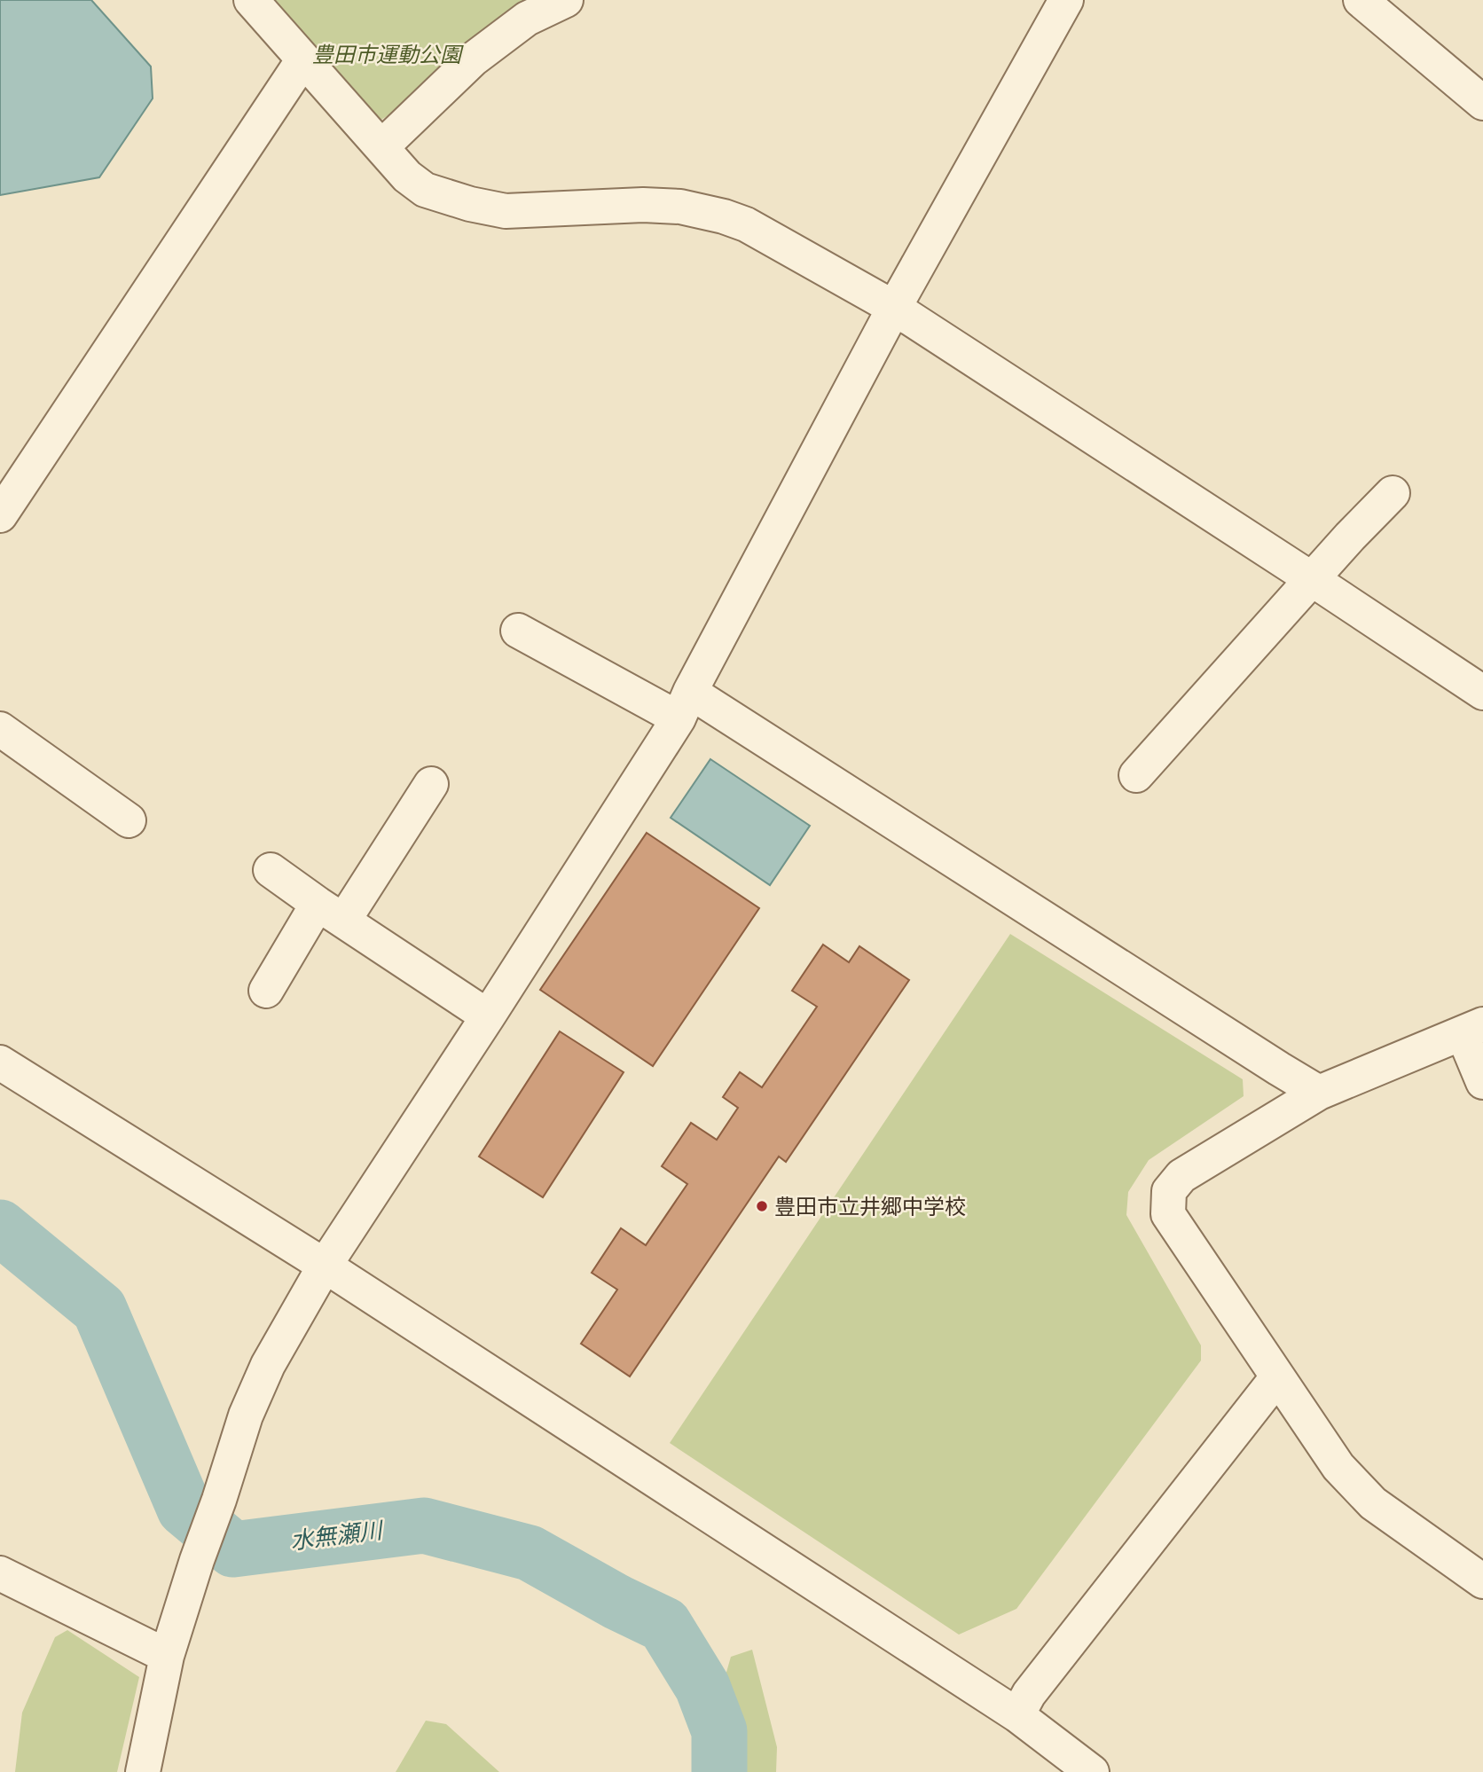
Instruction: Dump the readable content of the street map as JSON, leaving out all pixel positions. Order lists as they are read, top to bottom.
{
  "water": ["水無瀬川"],
  "parks": ["豊田市運動公園"],
  "places": ["豊田市立井郷中学校"]
}
